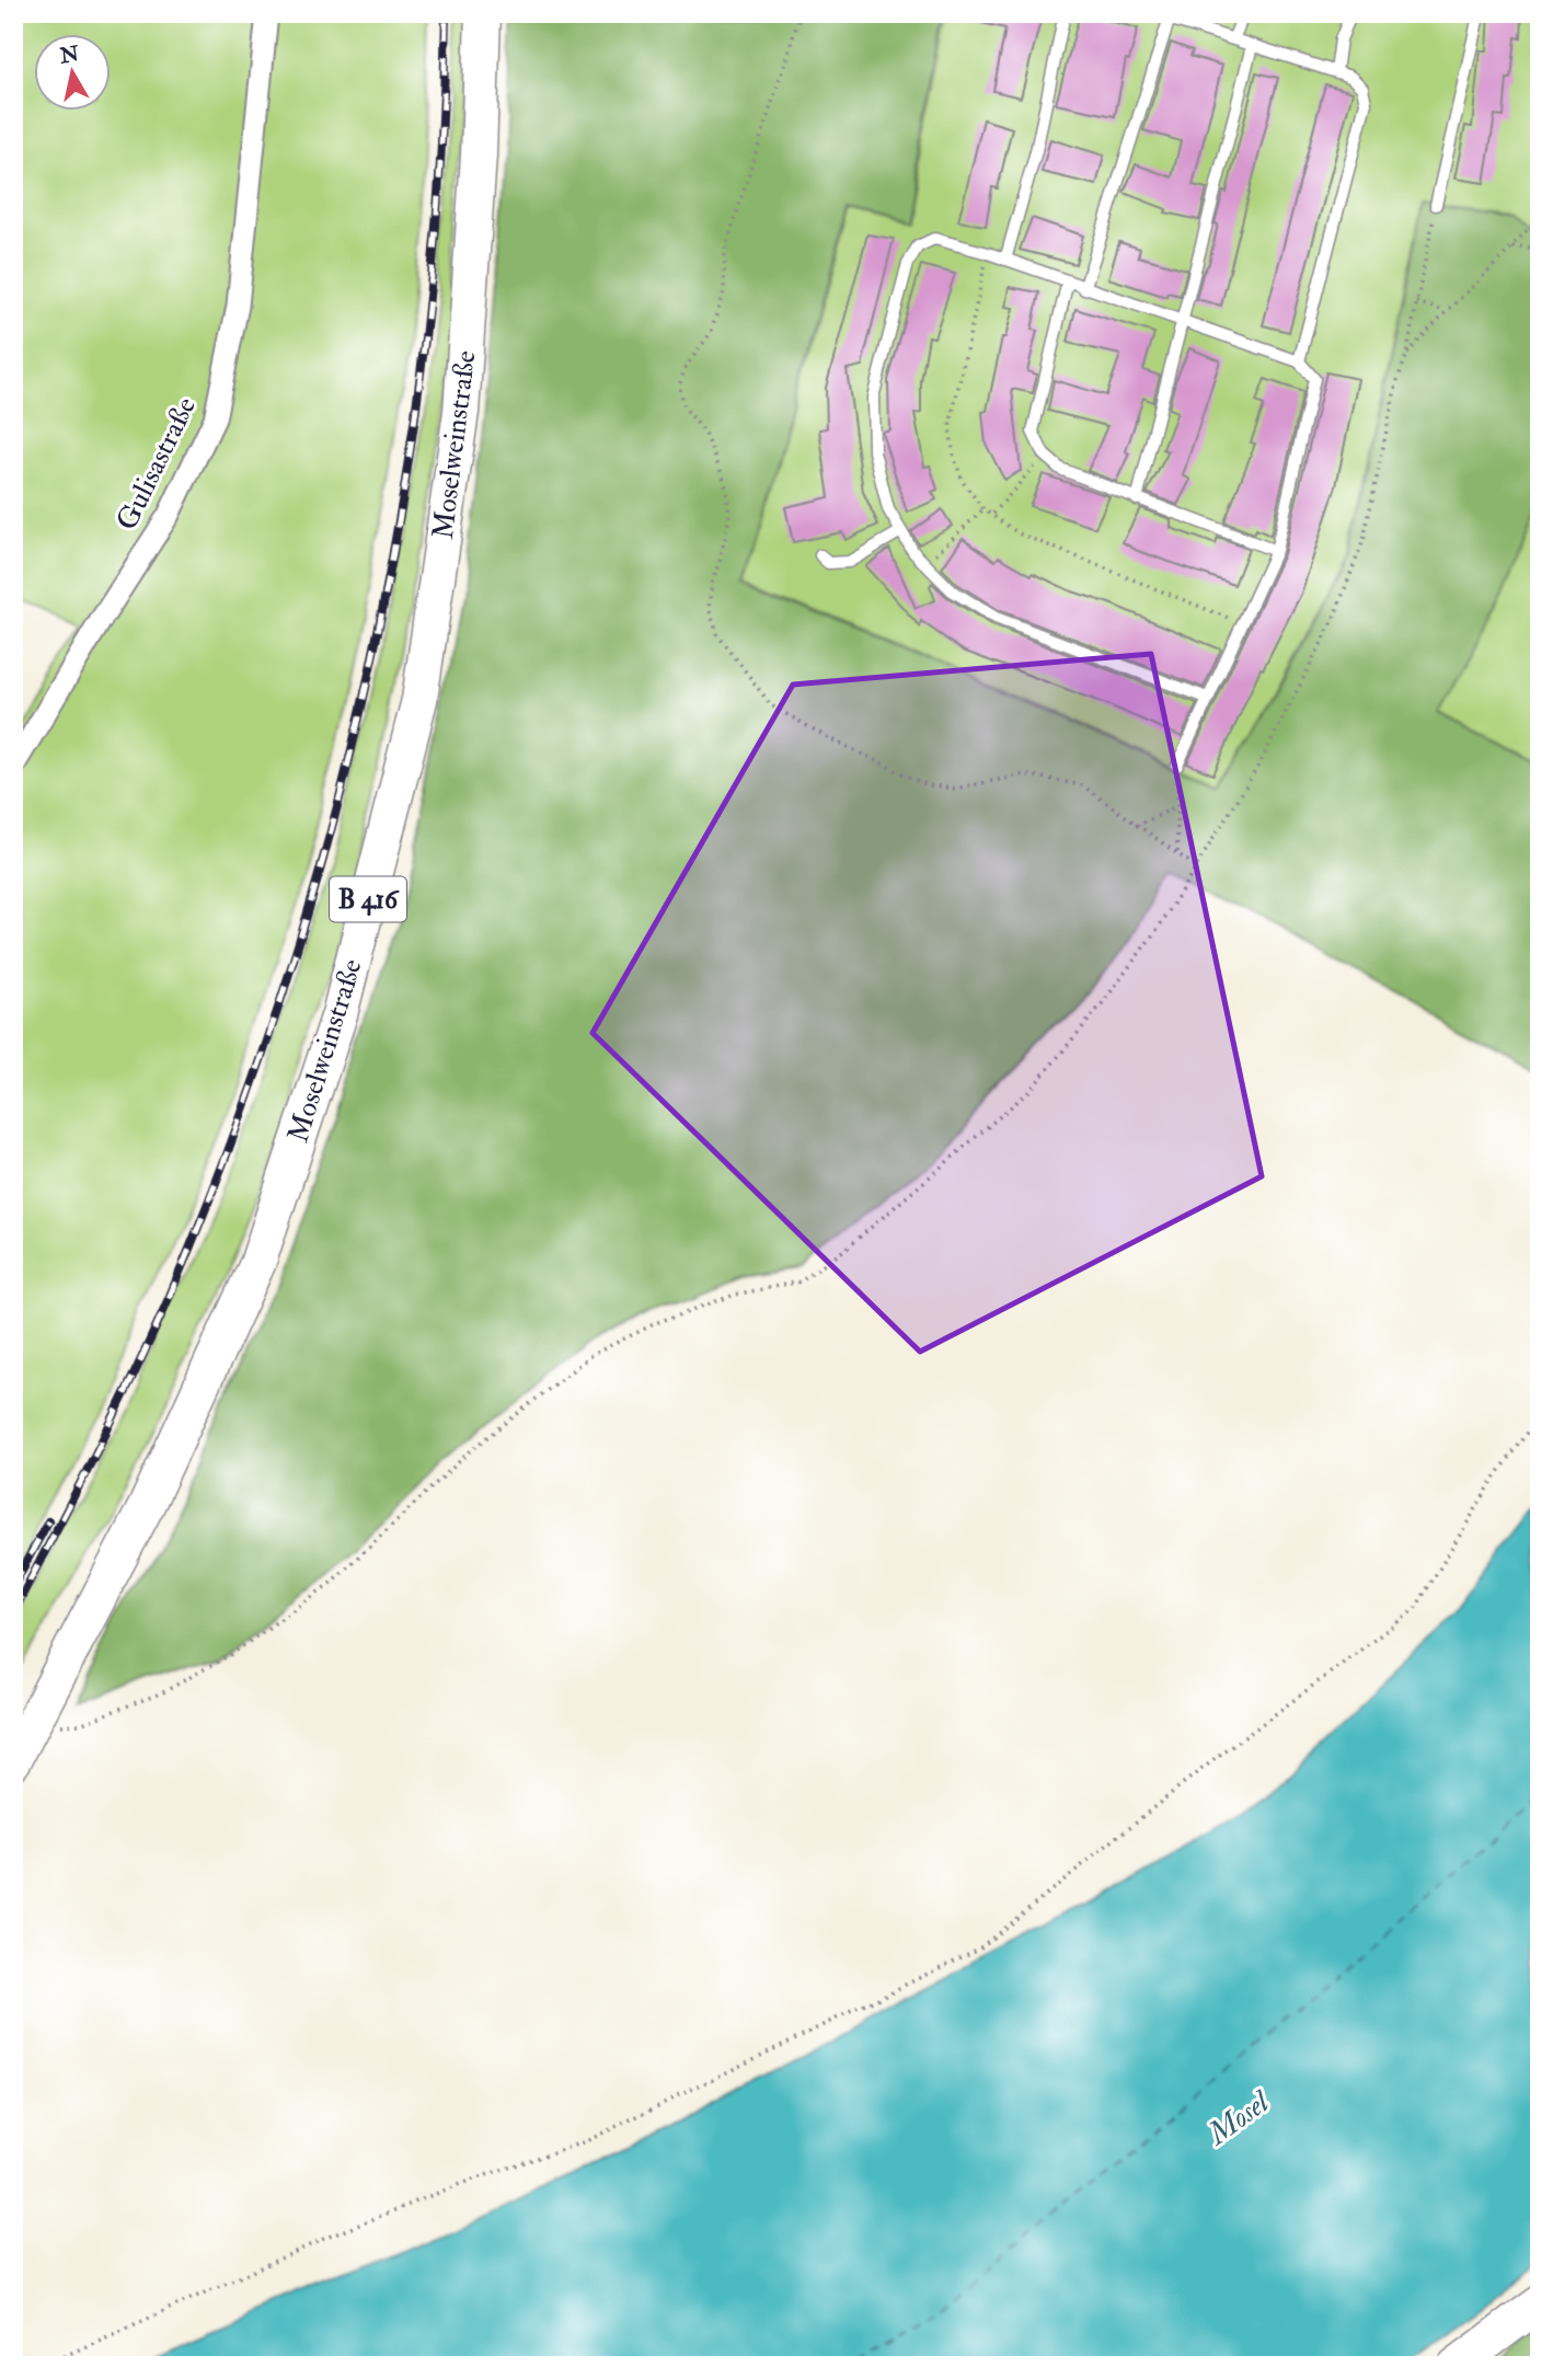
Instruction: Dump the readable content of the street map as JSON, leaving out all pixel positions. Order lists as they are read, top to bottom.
{
  "streets": {
    "main road": ["Moselweinstraße", "B 416"],
    "street": ["Gulisastraße"]
  },
  "water": ["Mosel"],
  "north": "top"
}
